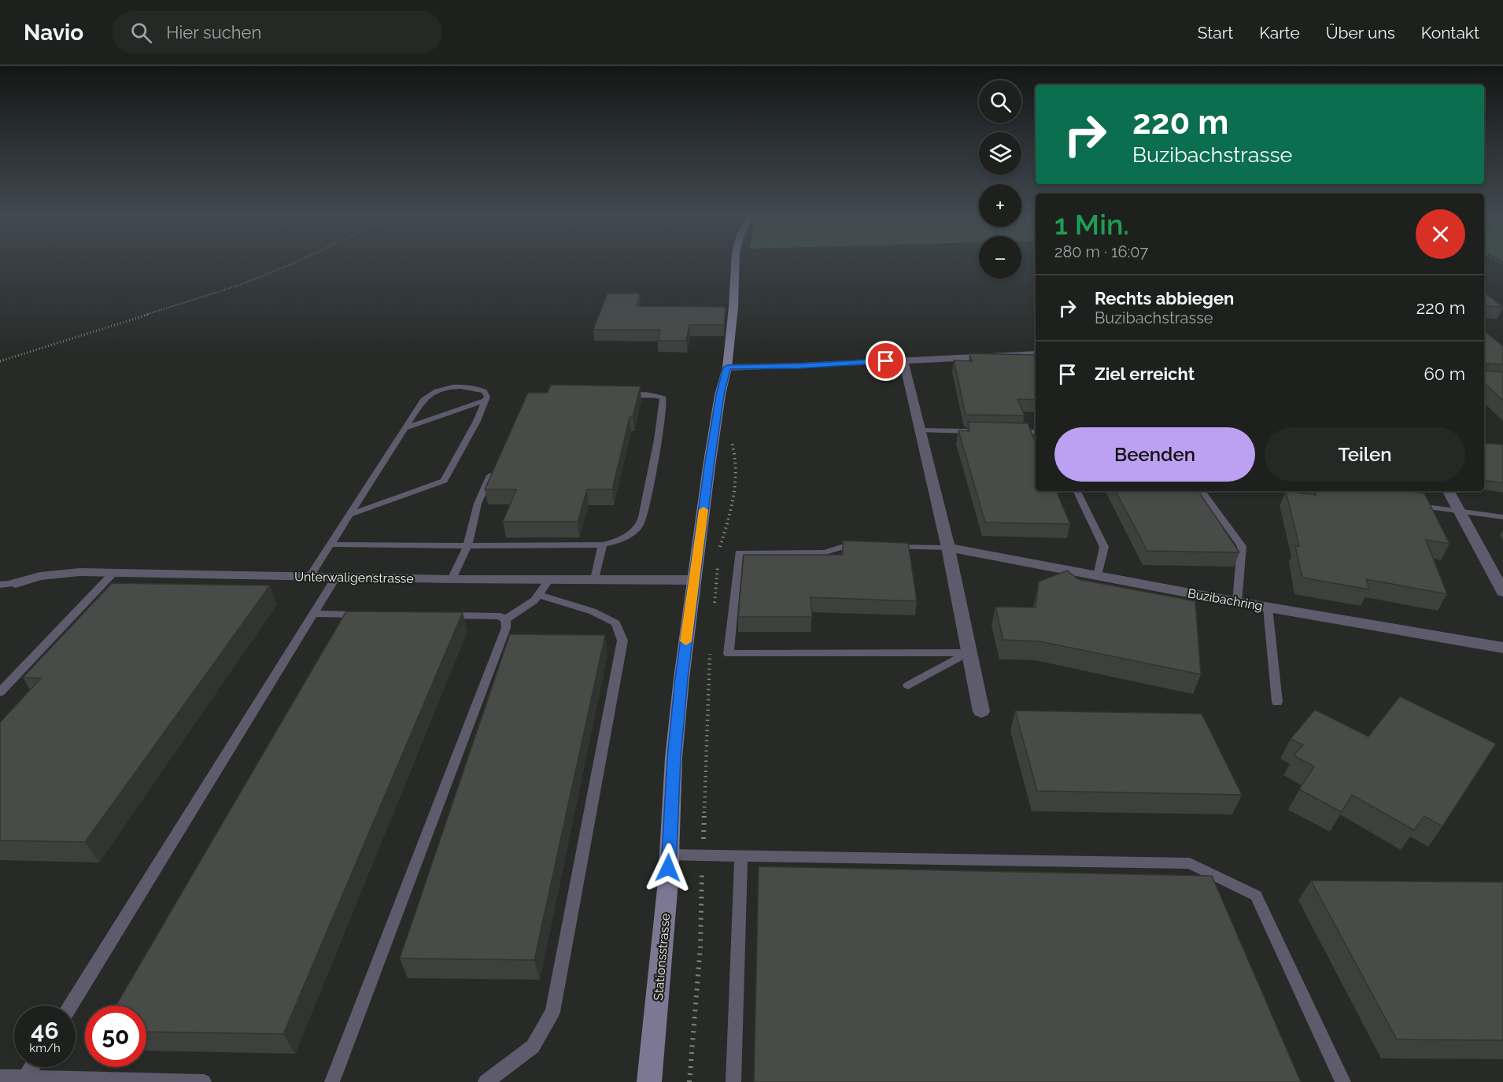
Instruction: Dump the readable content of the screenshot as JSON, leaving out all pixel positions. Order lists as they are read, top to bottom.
{
  "streets": {
    "main road": ["Stationsstrasse"],
    "street": ["Unterwaligenstrasse", "Buzibachring"]
  },
  "crossings": [
    ["Unterwaligenstrasse", "Stationsstrasse"]
  ],
  "page": {
    "header": "Navio",
    "search": "Hier suchen",
    "nav": [
      "Start",
      "Karte",
      "Über uns",
      "Kontakt"
    ],
    "map_buttons": ["+", "−"],
    "turn": ["220 m", "Buzibachstrasse"],
    "heading": ["1 Min.", "280 m · 16:07"],
    "list": [
      {
        "name": "Rechts abbiegen",
        "note": "Buzibachstrasse",
        "value": "220 m"
      },
      {
        "name": "Ziel erreicht",
        "value": "60 m"
      }
    ],
    "buttons": ["Beenden", "Teilen"],
    "speed": "46 km/h",
    "limit": "50"
  }
}
